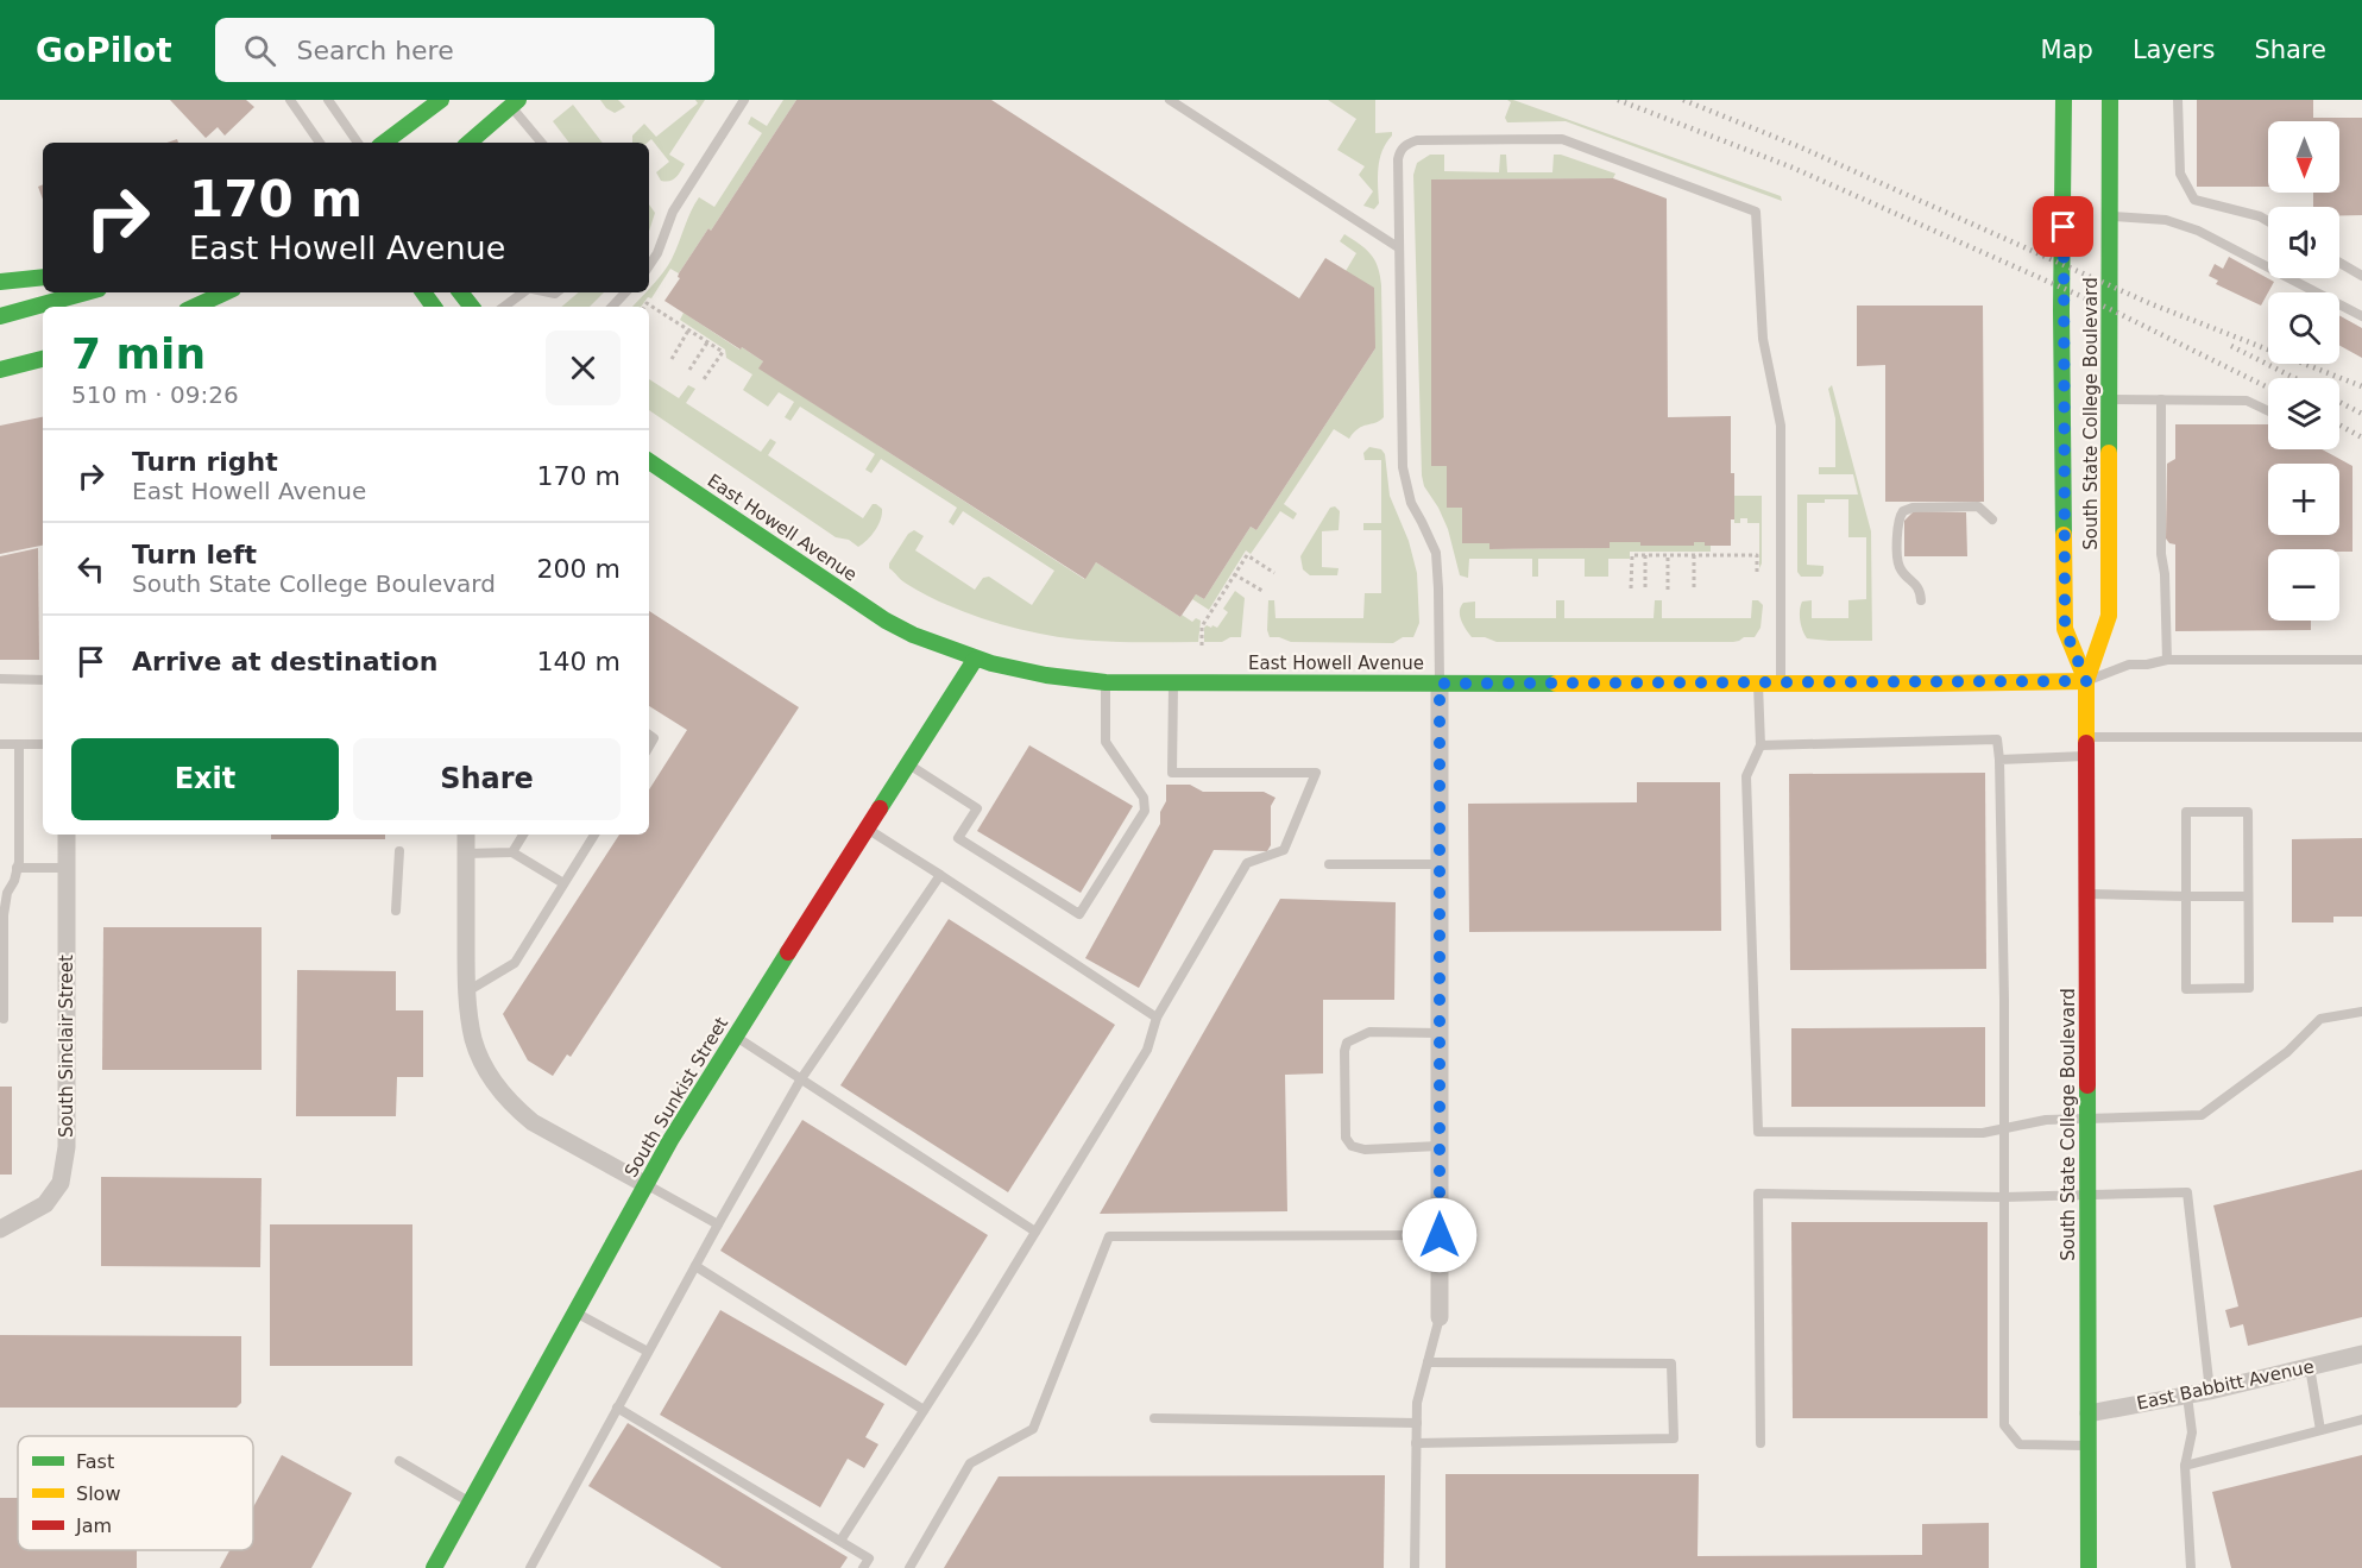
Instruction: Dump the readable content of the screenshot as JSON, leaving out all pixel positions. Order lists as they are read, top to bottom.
{
  "streets": {
    "main road": ["South State College Boulevard", "East Howell Avenue", "South Sunkist Street"],
    "street": ["South Sinclair Street", "East Babbitt Avenue"]
  },
  "crossings": [
    ["South State College Boulevard", "East Howell Avenue"],
    ["South State College Boulevard", "East Babbitt Avenue"],
    ["East Howell Avenue", "South Sunkist Street"]
  ],
  "legend": ["Fast", "Slow", "Jam"],
  "north": "bottom",
  "page": {
    "header": "GoPilot",
    "search": "Search here",
    "nav": ["Map", "Layers", "Share"],
    "map_buttons": ["+", "−"],
    "turn": ["170 m", "East Howell Avenue"],
    "heading": ["7 min", "510 m · 09:26"],
    "list": [
      {
        "name": "Turn right",
        "note": "East Howell Avenue",
        "value": "170 m"
      },
      {
        "name": "Turn left",
        "note": "South State College Boulevard",
        "value": "200 m"
      },
      {
        "name": "Arrive at destination",
        "value": "140 m"
      }
    ],
    "buttons": ["Exit", "Share"]
  }
}
